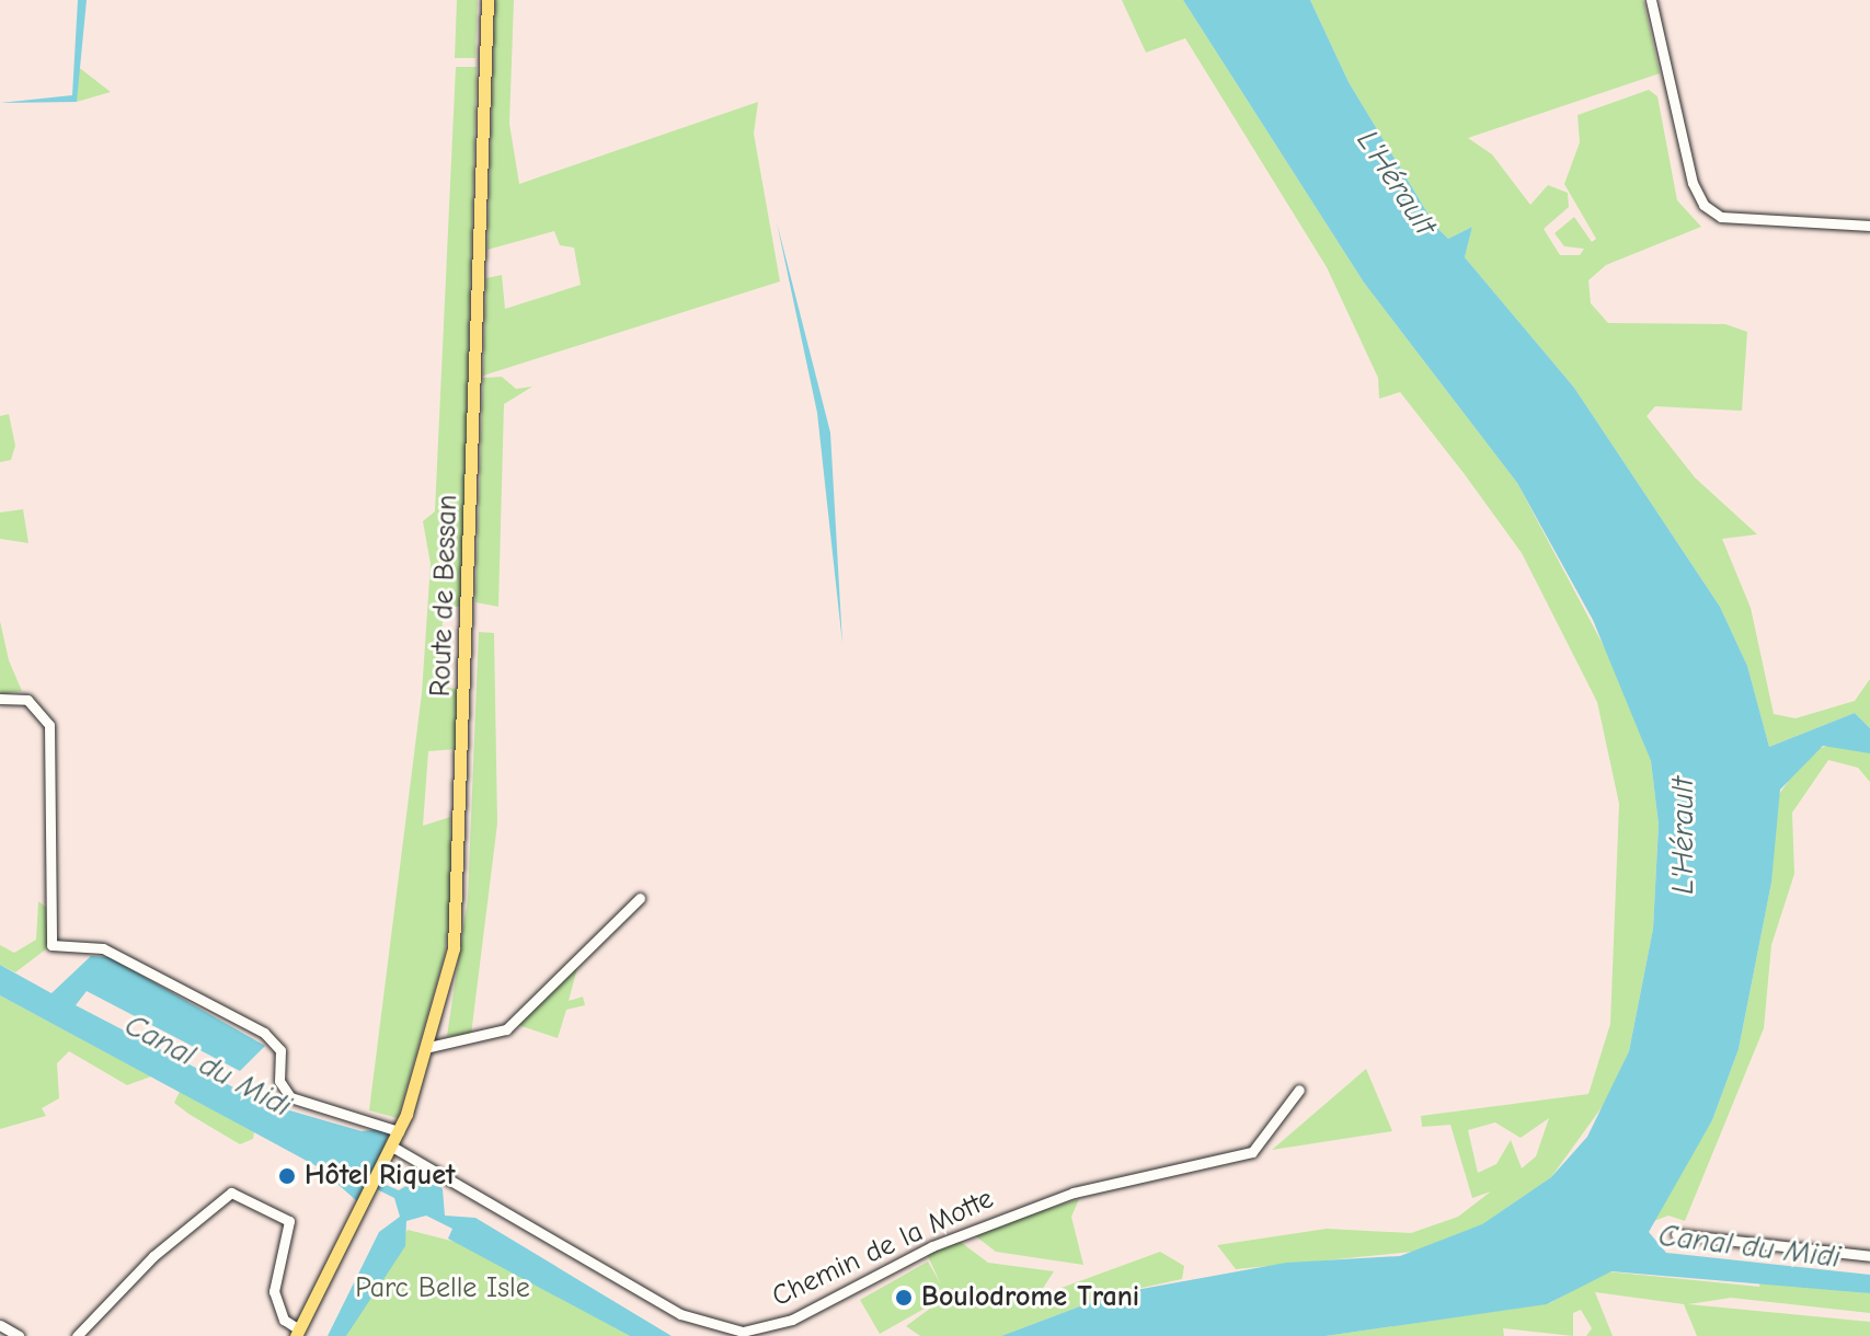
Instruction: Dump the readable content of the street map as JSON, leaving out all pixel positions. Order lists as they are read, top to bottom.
{
  "streets": {
    "main road": ["Route de Bessan"],
    "street": ["Chemin de la Motte"]
  },
  "crossings": [
    ["Route de Bessan", "Chemin de la Motte"]
  ],
  "water": ["L'Hérault", "Canal du Midi"],
  "parks": ["Parc Belle Isle"],
  "places": ["Hôtel Riquet", "Boulodrome Trani"]
}
